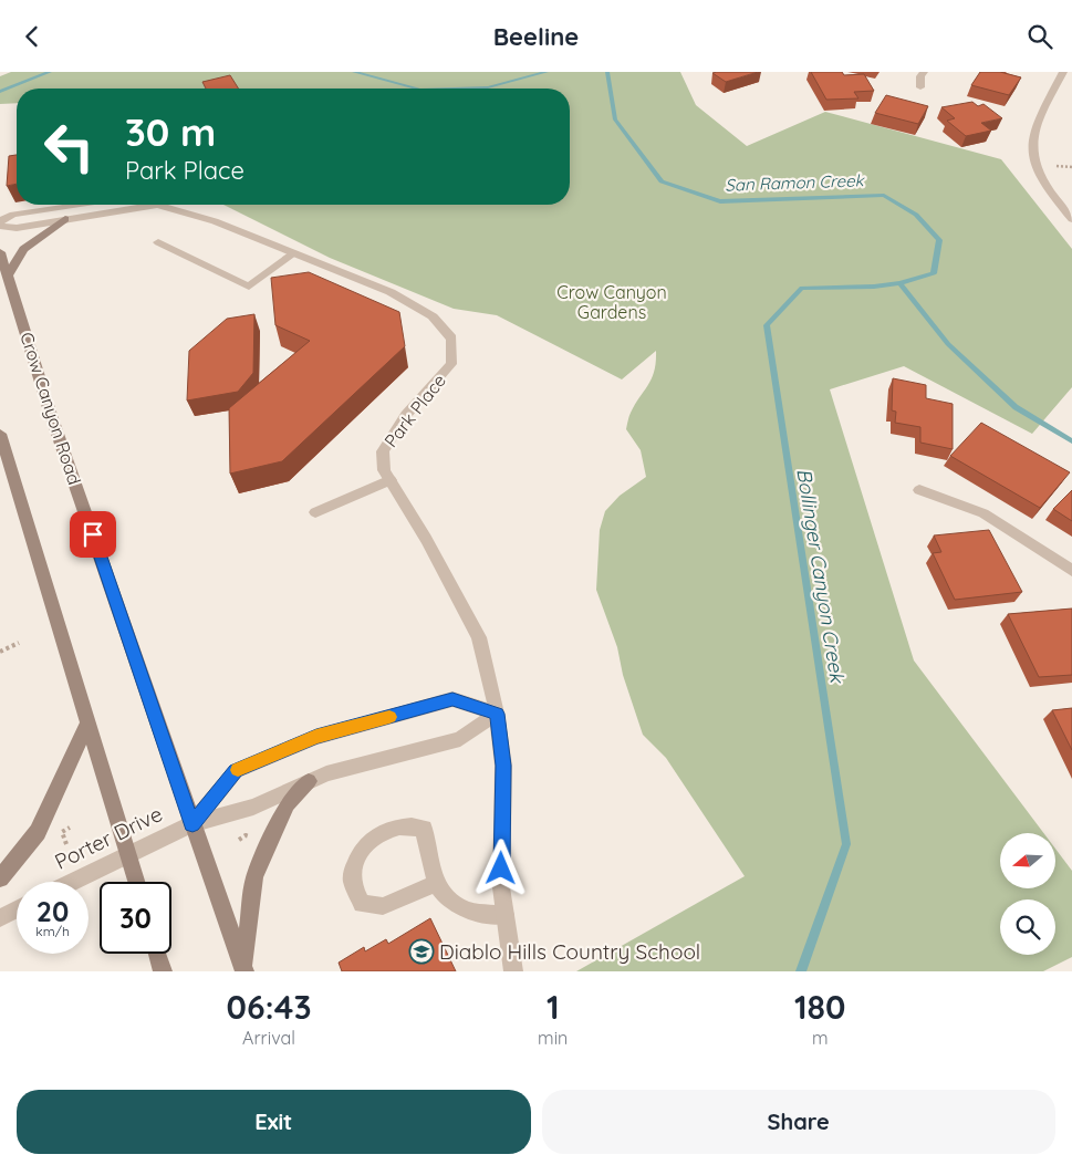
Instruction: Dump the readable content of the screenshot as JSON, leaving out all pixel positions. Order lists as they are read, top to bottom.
{
  "streets": {
    "main road": ["Crow Canyon Road"],
    "street": ["Park Place", "Porter Drive"]
  },
  "crossings": [
    ["Crow Canyon Road", "Porter Drive"]
  ],
  "water": ["San Ramon Creek", "Bollinger Canyon Creek"],
  "parks": ["Crow Canyon Gardens"],
  "places": {
    "school or university": ["Diablo Hills Country School"]
  },
  "north": "left",
  "page": {
    "header": "Beeline",
    "turn": ["30 m", "Park Place"],
    "speed": "20 km/h",
    "limit": "30",
    "eta": [
      "06:43",
      "Arrival",
      "1",
      "min",
      "180",
      "m"
    ],
    "buttons": ["Exit", "Share"]
  }
}
